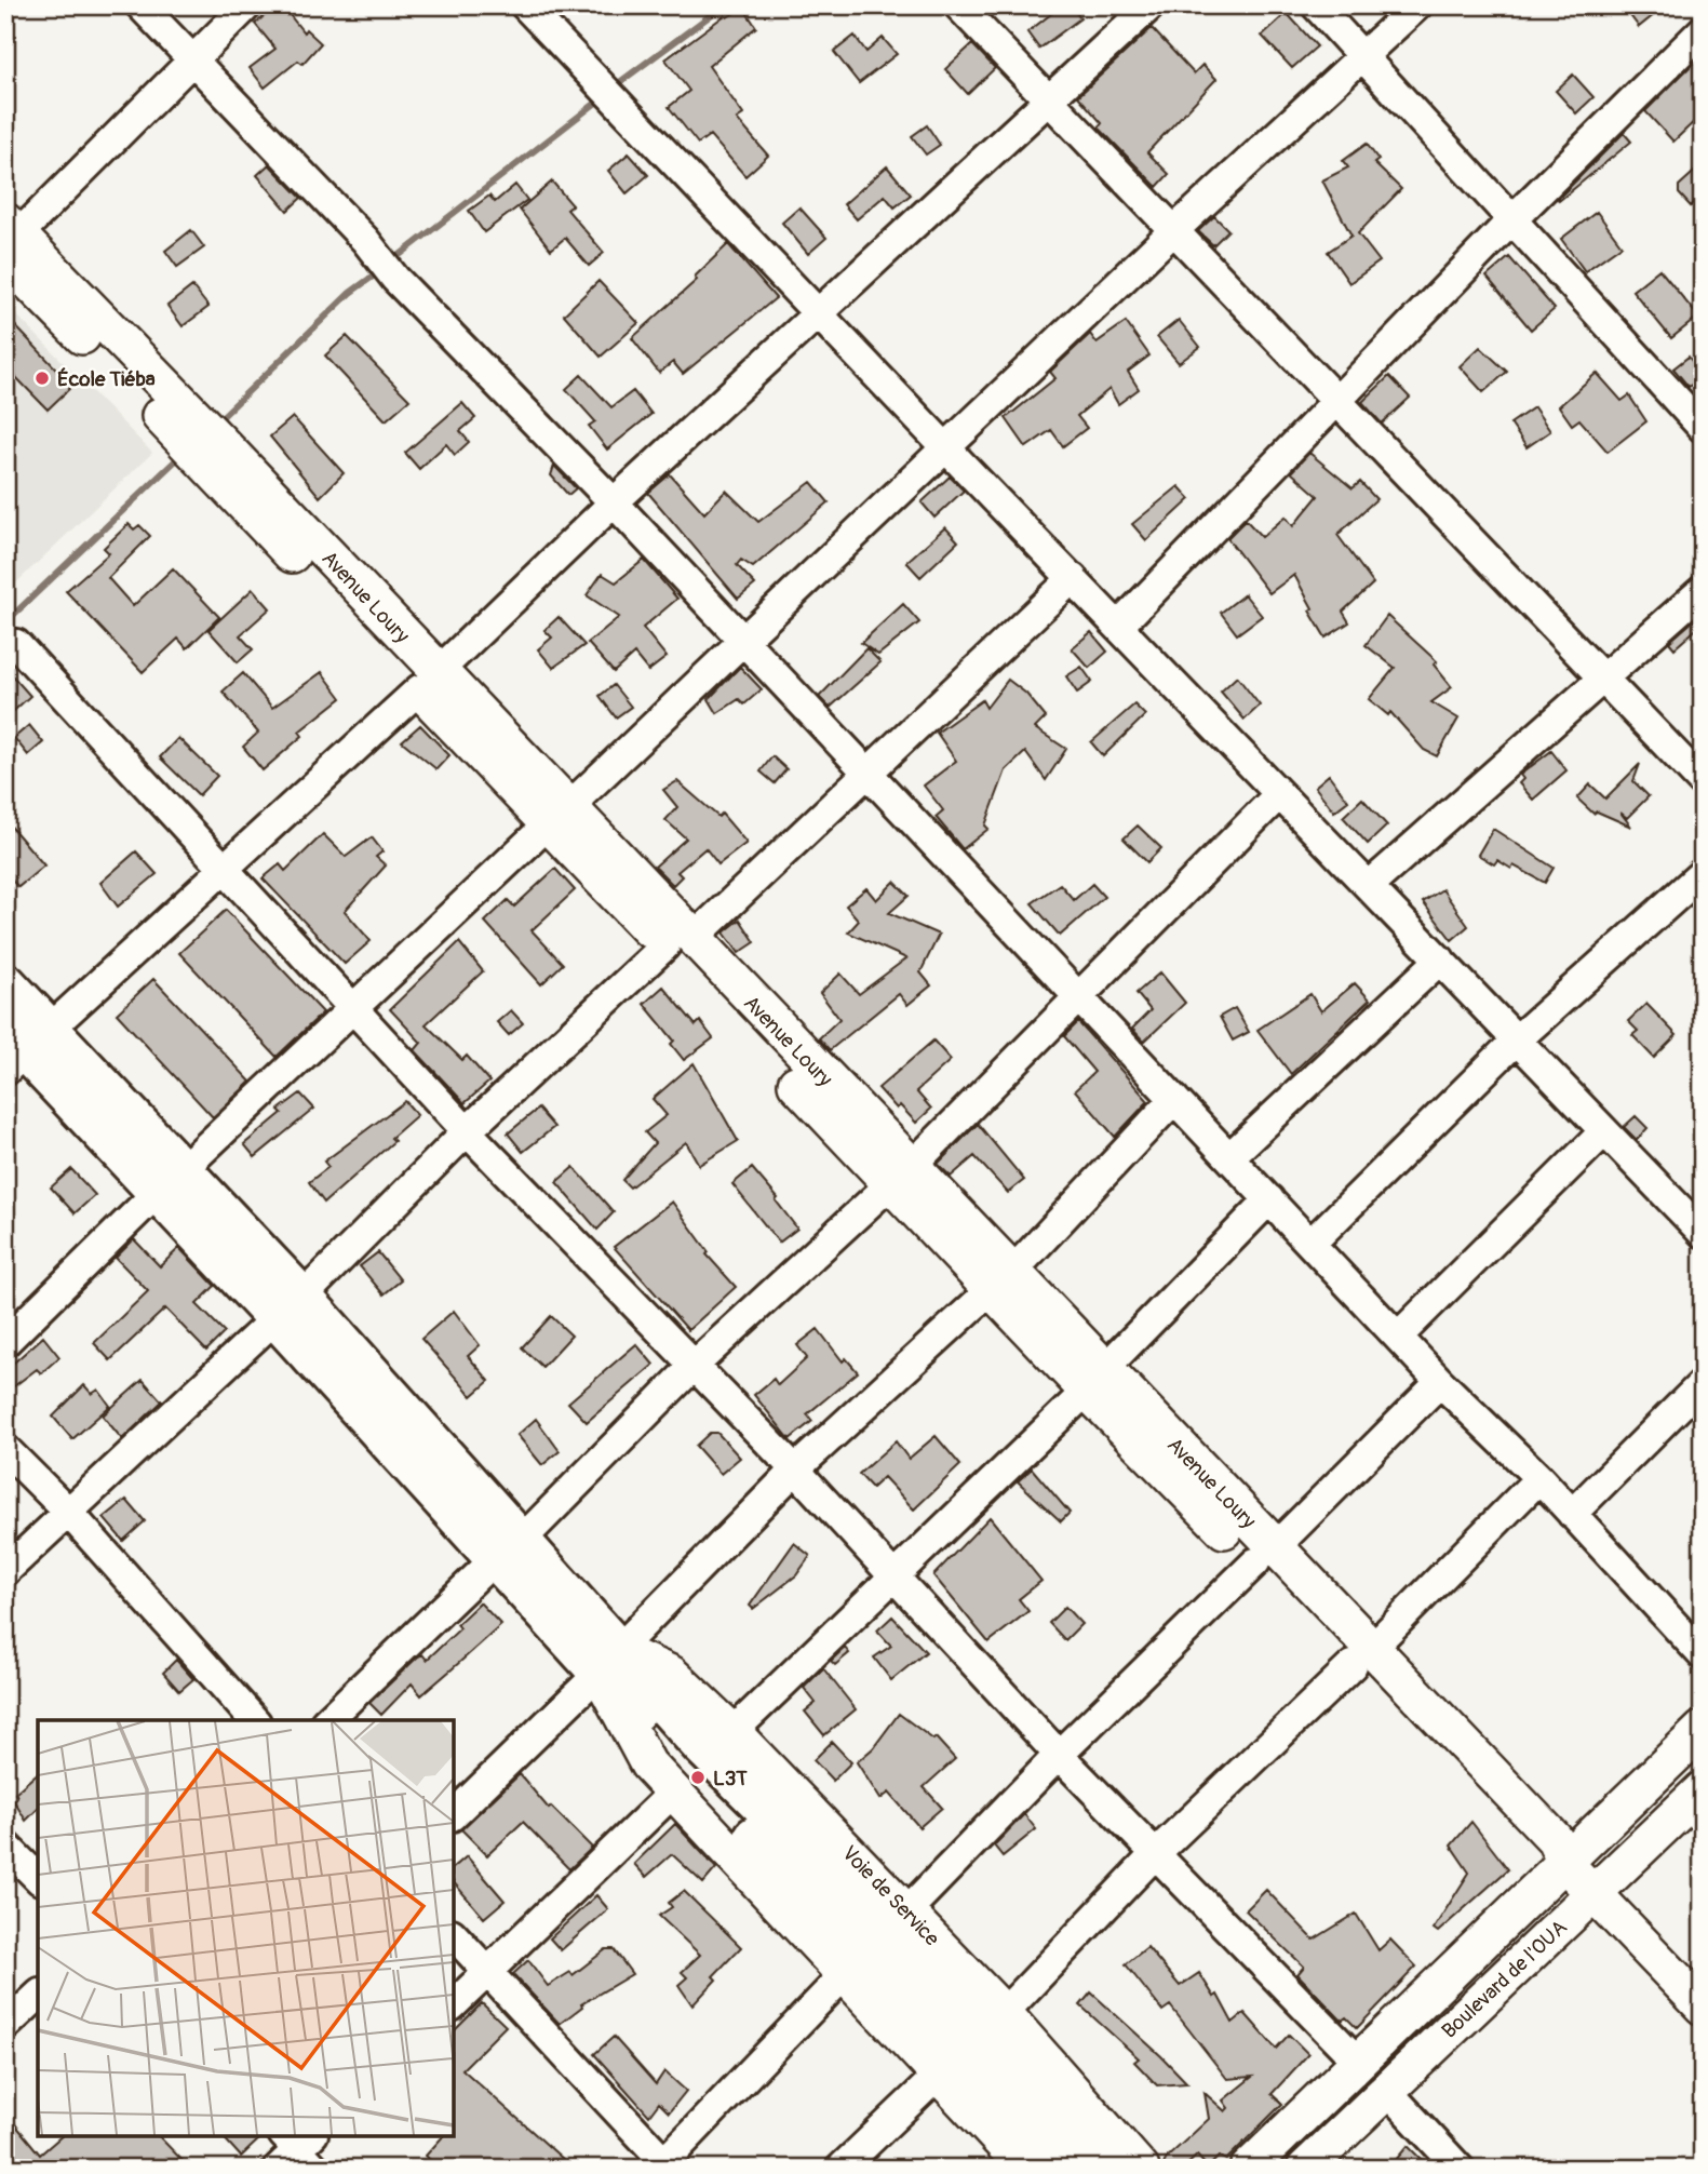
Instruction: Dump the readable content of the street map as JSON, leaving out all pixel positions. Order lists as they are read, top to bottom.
{
  "streets": {
    "main road": ["Avenue Loury", "Voie de Service", "Boulevard de l'OUA"]
  },
  "crossings": [
    ["Avenue Loury", "Boulevard de l'OUA"]
  ],
  "places": ["École Tiéba", "L3T"]
}
